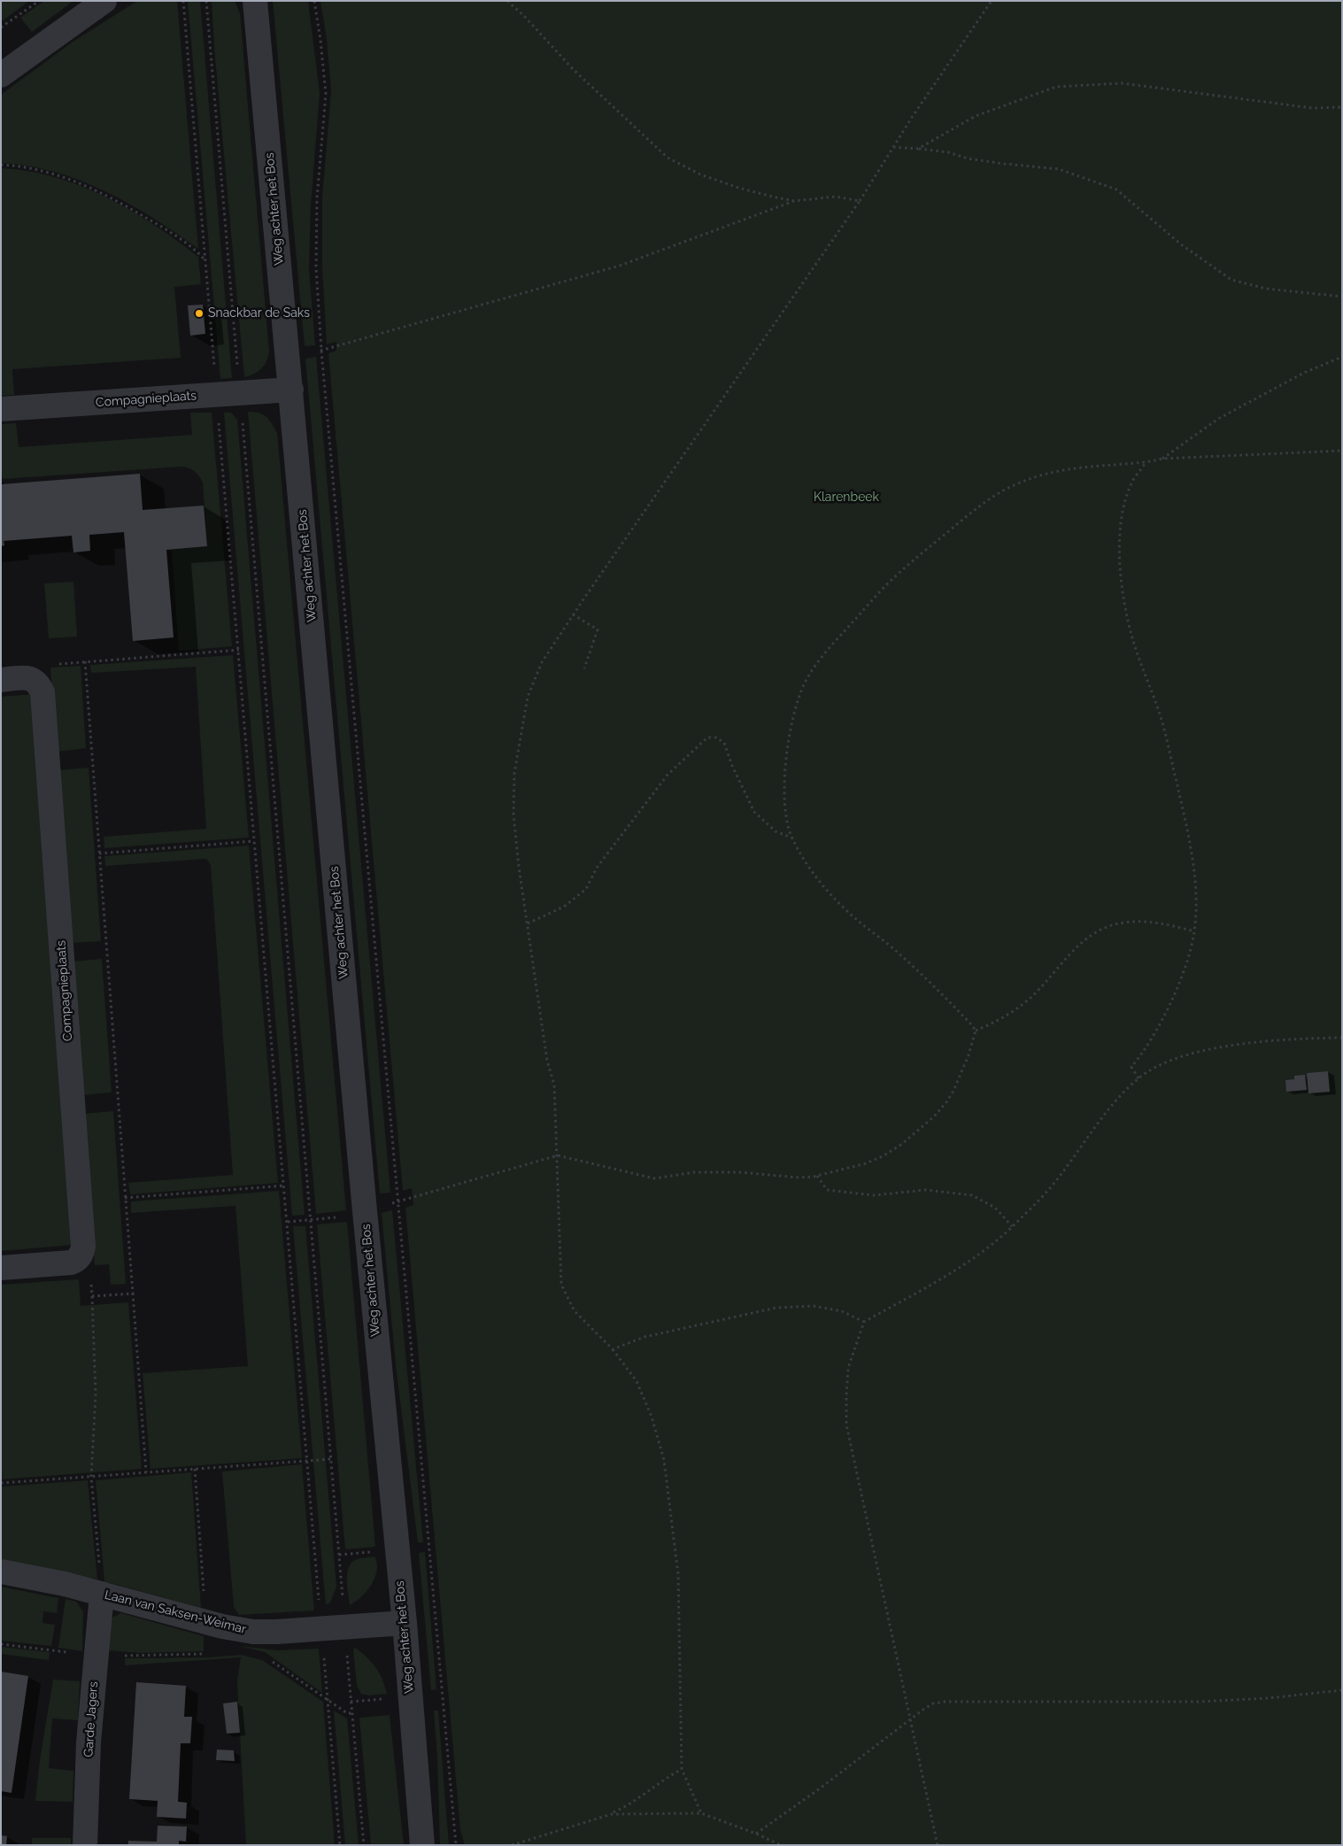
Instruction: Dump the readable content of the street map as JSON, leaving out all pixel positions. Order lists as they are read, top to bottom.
{
  "streets": {
    "street": [
      "Weg achter het Bos",
      "Compagnieplaats",
      "Laan van Saksen-Weimar",
      "Garde Jagers"
    ]
  },
  "crossings": [
    ["Weg achter het Bos", "Compagnieplaats"],
    ["Weg achter het Bos", "Laan van Saksen-Weimar"],
    ["Laan van Saksen-Weimar", "Garde Jagers"]
  ],
  "parks": ["Klarenbeek"],
  "places": ["Snackbar de Saks"]
}
